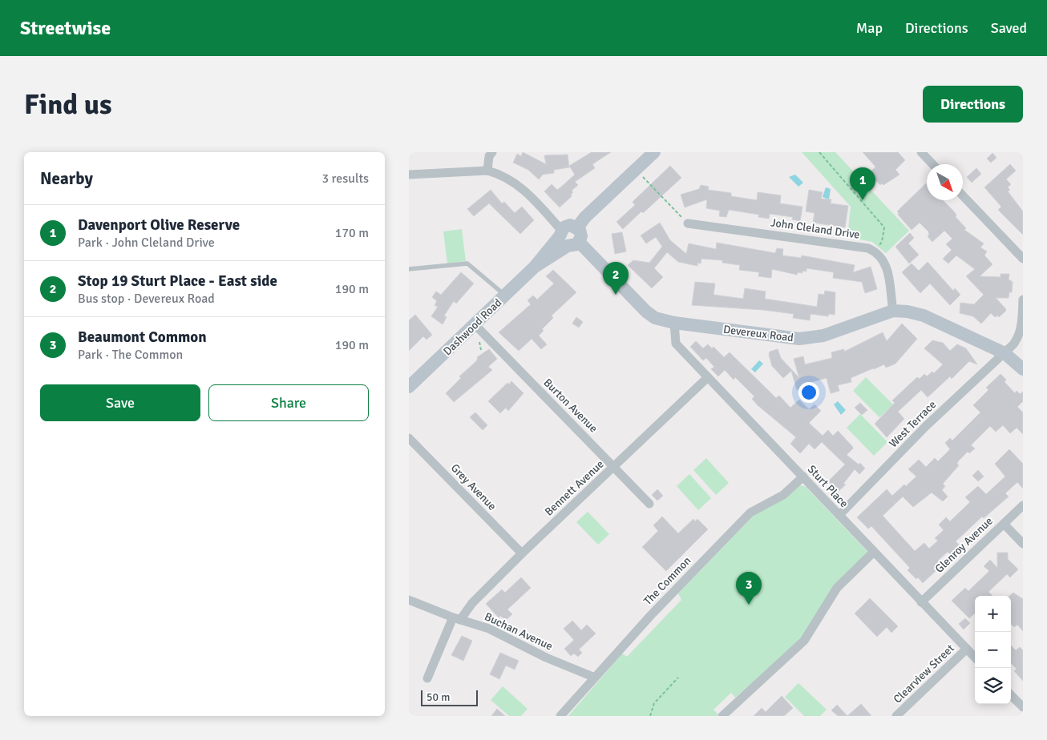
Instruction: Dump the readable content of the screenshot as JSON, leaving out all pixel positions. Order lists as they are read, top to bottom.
{
  "streets": {
    "street": [
      "John Cleland Drive",
      "Dashwood Road",
      "Devereux Road",
      "Burton Avenue",
      "West Terrace",
      "Sturt Place",
      "Grey Avenue",
      "Bennett Avenue",
      "Glenroy Avenue",
      "The Common",
      "Buchan Avenue",
      "Clearview Street"
    ]
  },
  "crossings": [
    ["Dashwood Road", "Devereux Road"],
    ["Dashwood Road", "Burton Avenue"],
    ["Devereux Road", "West Terrace"],
    ["Devereux Road", "Sturt Place"],
    ["Burton Avenue", "Bennett Avenue"],
    ["West Terrace", "Sturt Place"],
    ["Sturt Place", "Bennett Avenue"],
    ["Sturt Place", "Glenroy Avenue"],
    ["Sturt Place", "The Common"],
    ["Sturt Place", "Clearview Street"],
    ["Grey Avenue", "Bennett Avenue"],
    ["Bennett Avenue", "Buchan Avenue"],
    ["The Common", "Buchan Avenue"]
  ],
  "scale_bar": "50 m",
  "north": "bottom right",
  "page": {
    "header": "Streetwise",
    "nav": ["Map", "Directions", "Saved"],
    "buttons": [
      "Directions",
      ["Save", "Share"]
    ],
    "title": "Find us",
    "heading": ["Nearby", "3 results"],
    "pins": ["1", "2", "3"],
    "list": [
      {
        "mark": "1",
        "name": "Davenport Olive Reserve",
        "note": "Park · John Cleland Drive",
        "value": "170 m"
      },
      {
        "mark": "2",
        "name": "Stop 19 Sturt Place - East side",
        "note": "Bus stop · Devereux Road",
        "value": "190 m"
      },
      {
        "mark": "3",
        "name": "Beaumont Common",
        "note": "Park · The Common",
        "value": "190 m"
      }
    ],
    "map_buttons": ["+", "−"],
    "scale": "50 m"
  }
}
